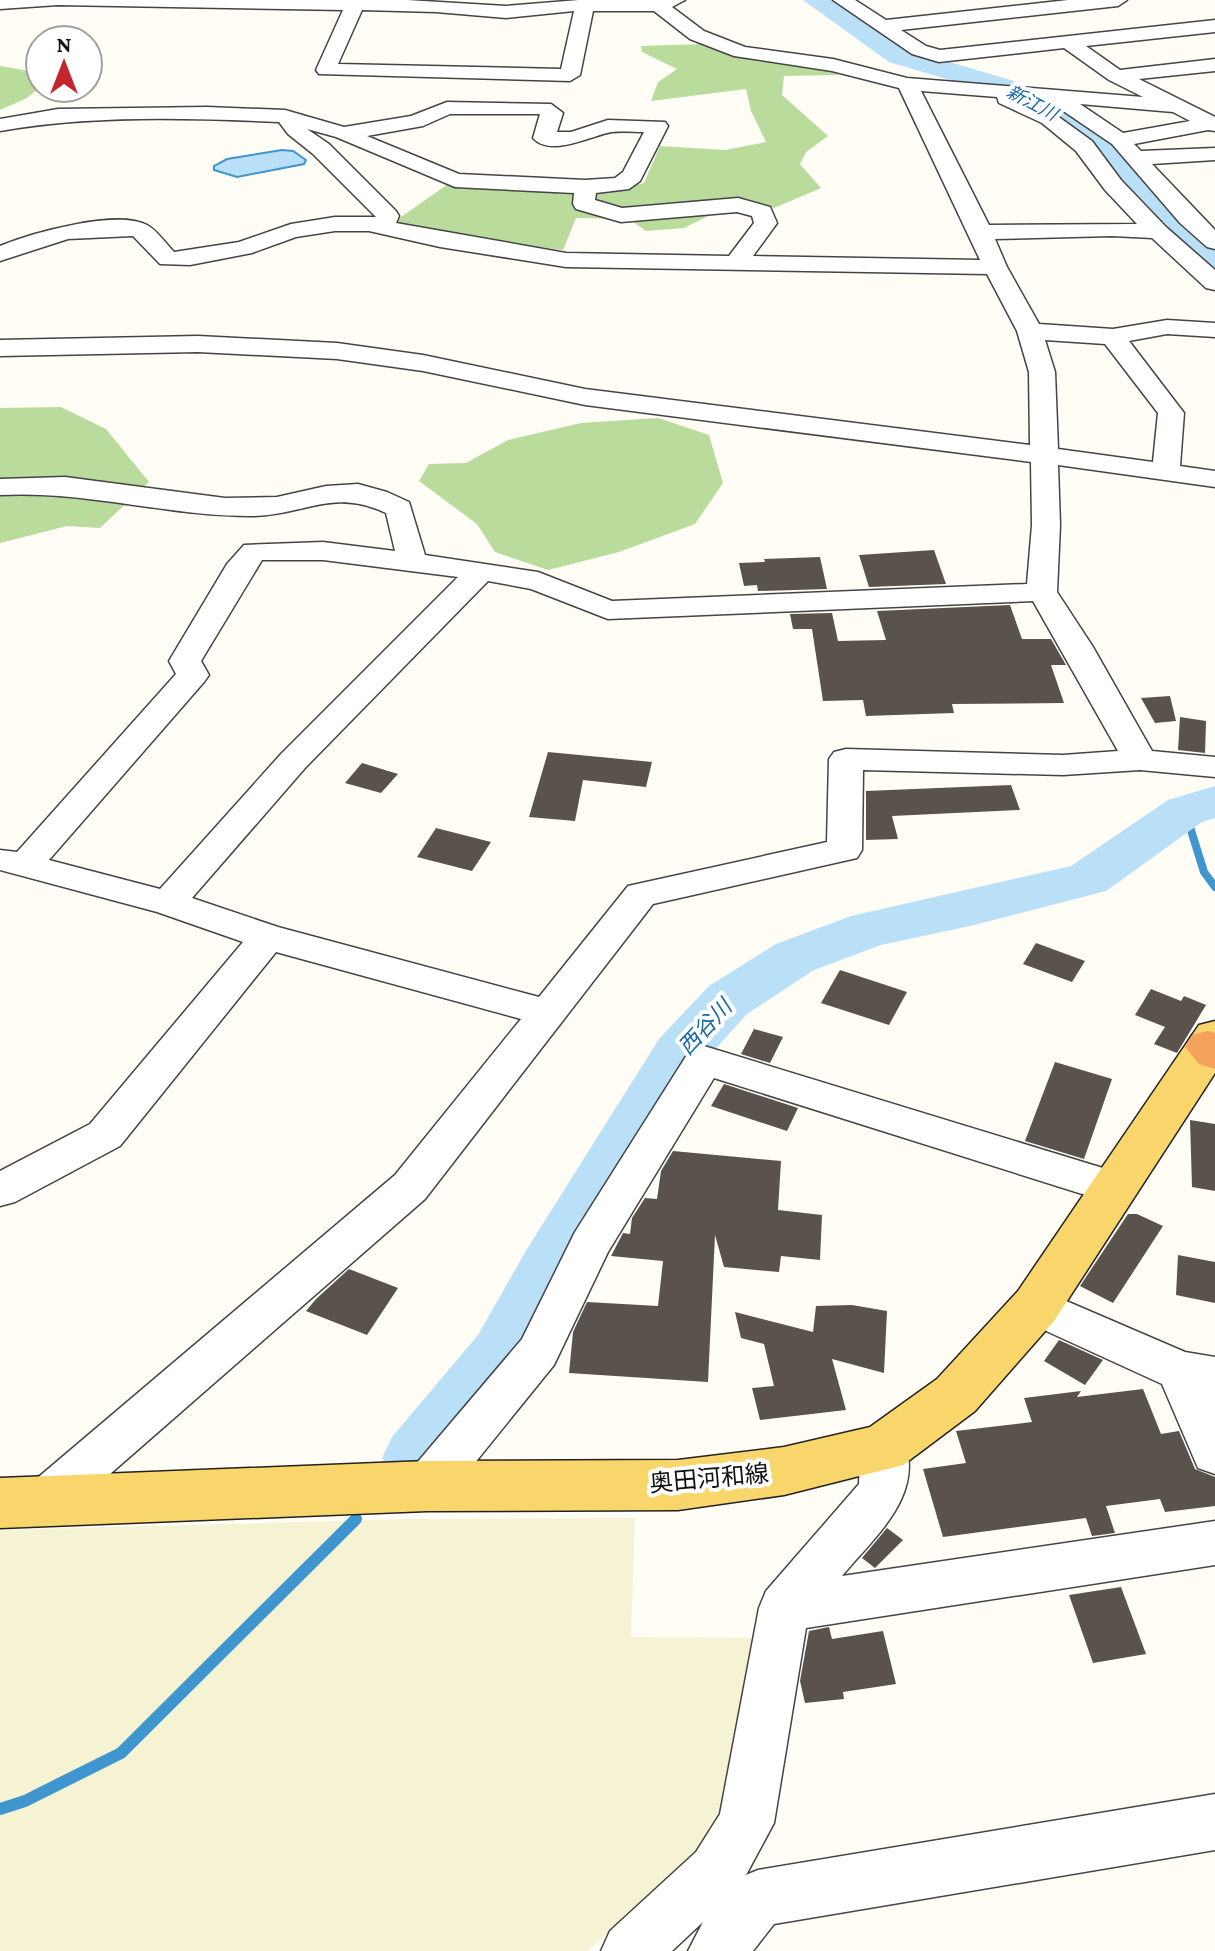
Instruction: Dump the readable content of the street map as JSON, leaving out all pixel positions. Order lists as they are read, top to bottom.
{
  "streets": {
    "main road": ["奥田河和線"]
  },
  "water": ["新江川", "西谷川"],
  "north": "top"
}
